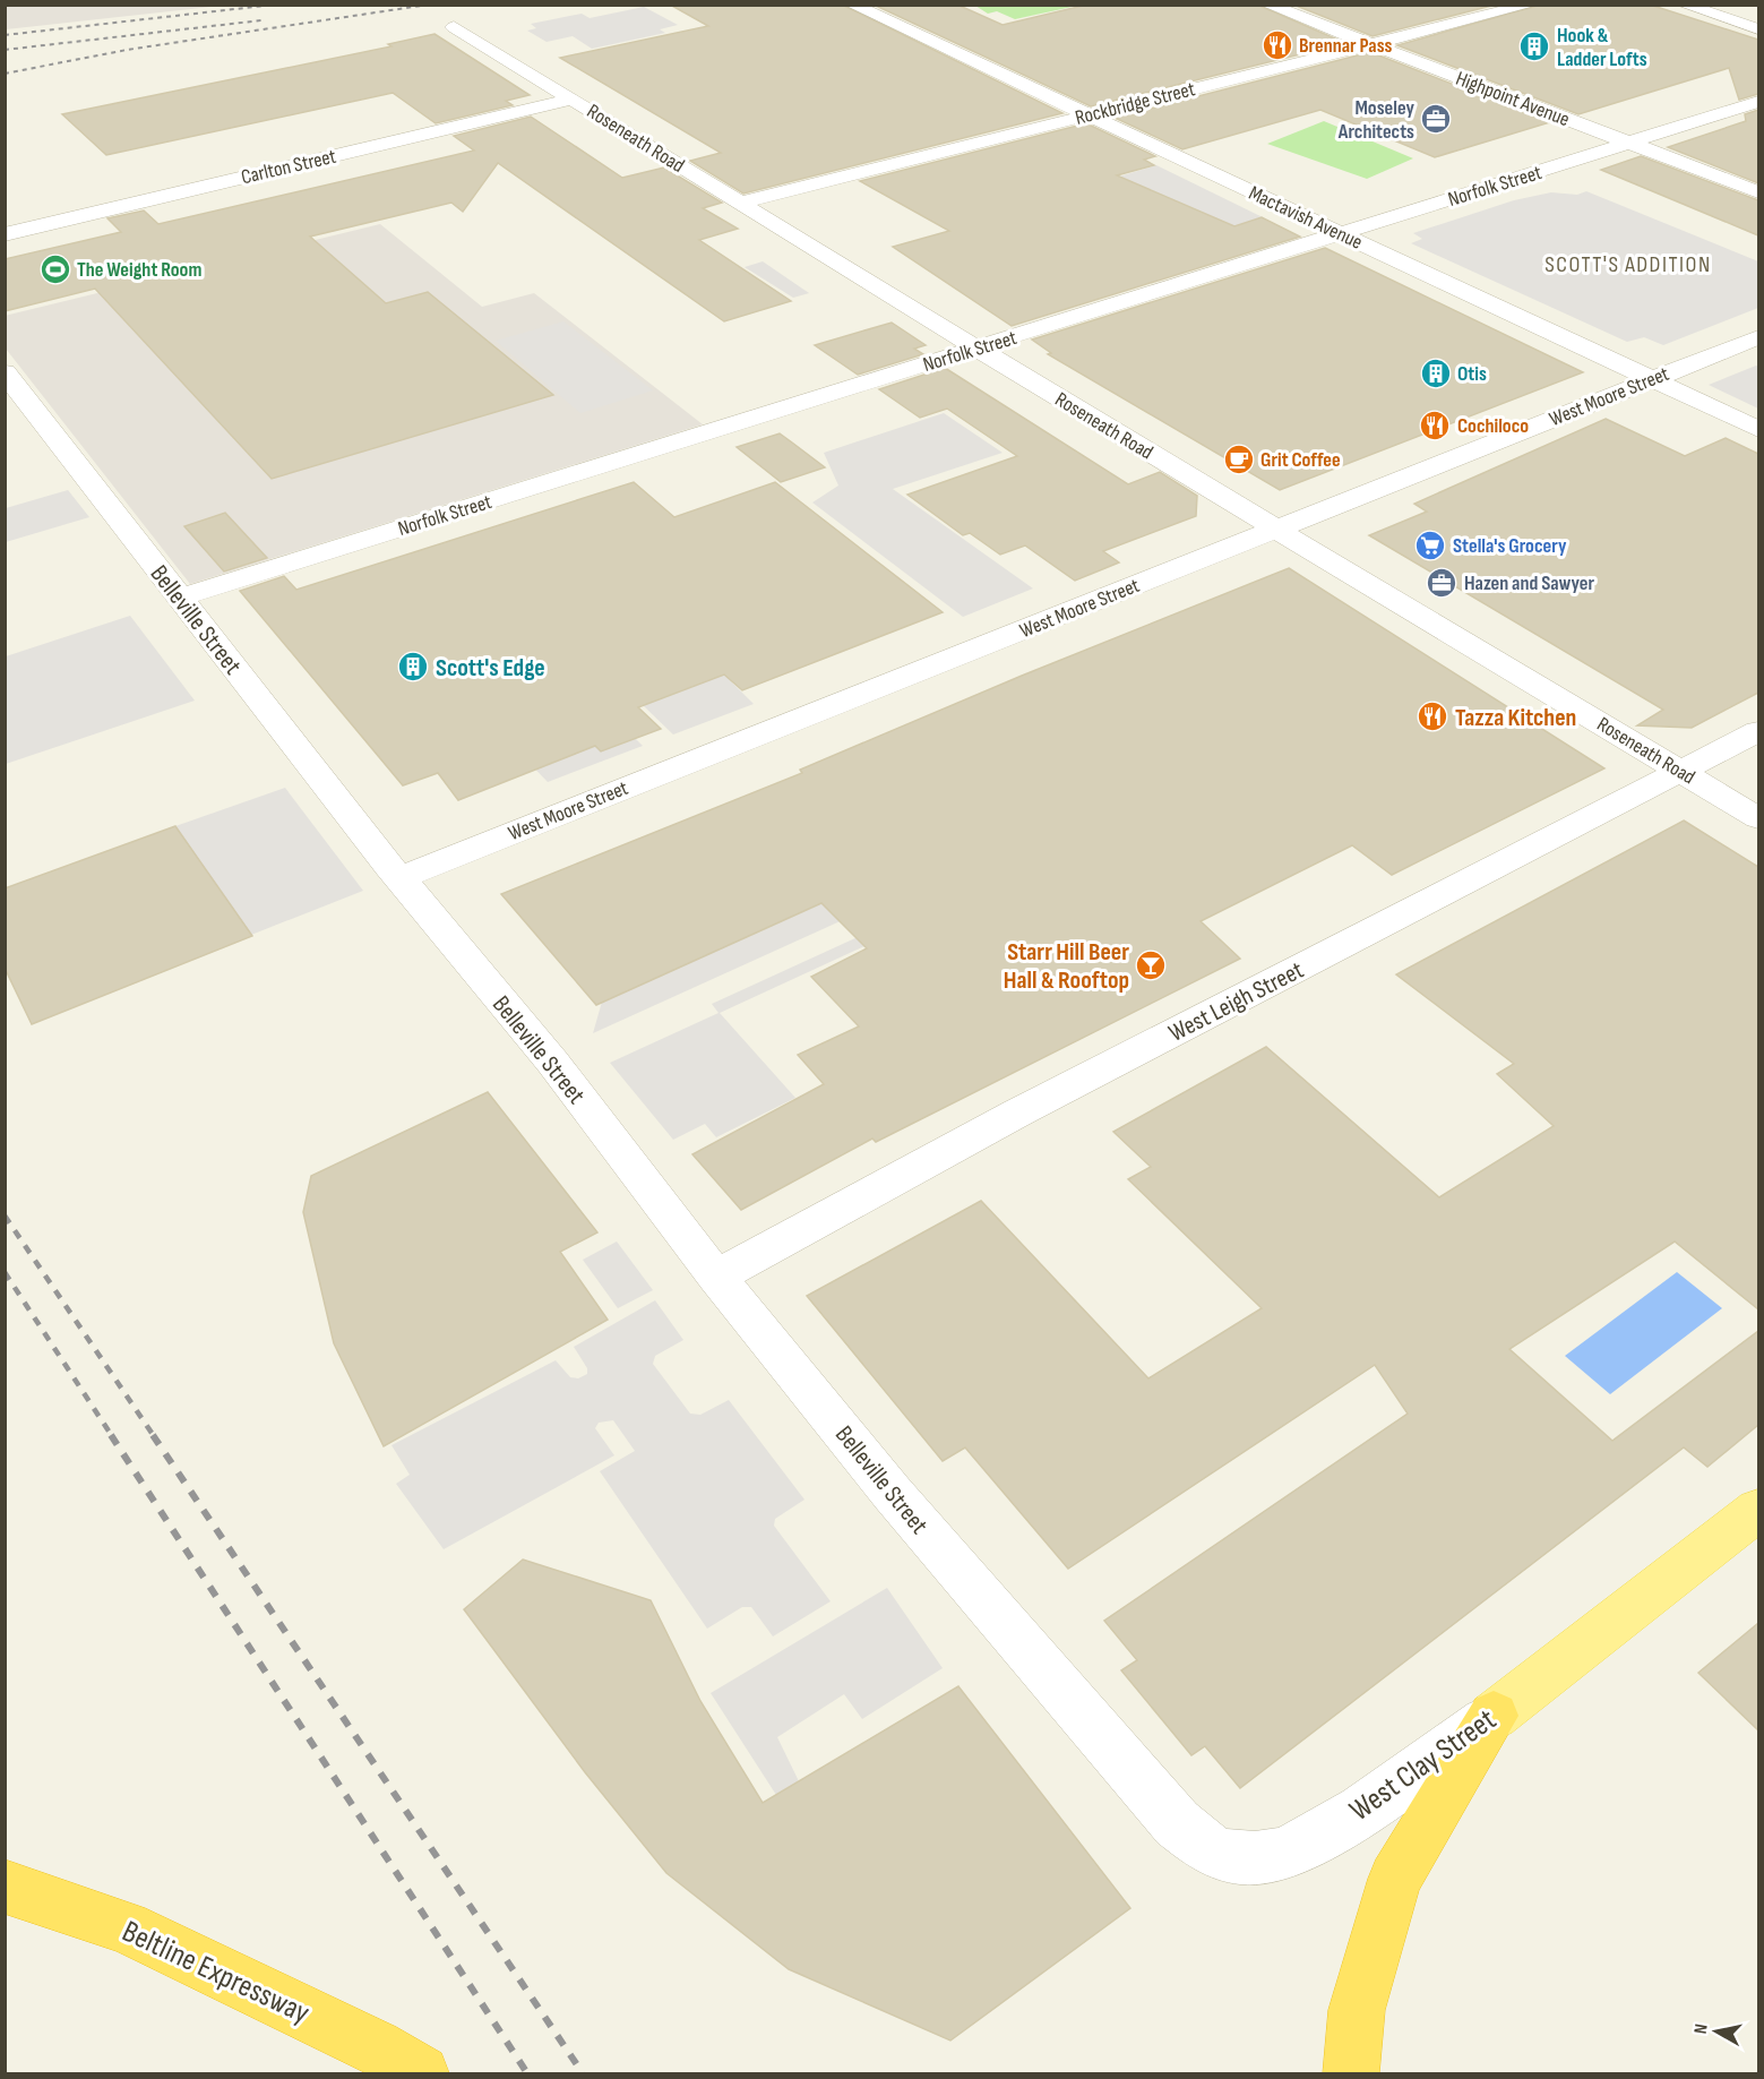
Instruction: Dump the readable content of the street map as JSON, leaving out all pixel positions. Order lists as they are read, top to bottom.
{
  "streets": {
    "highway": ["Beltline Expressway"],
    "main road": ["West Clay Street"],
    "street": [
      "Highpoint Avenue",
      "Rockbridge Street",
      "Roseneath Road",
      "Carlton Street",
      "Norfolk Street",
      "Mactavish Avenue",
      "West Moore Street",
      "Belleville Street",
      "West Leigh Street"
    ]
  },
  "crossings": [
    ["Highpoint Avenue", "Rockbridge Street"],
    ["Highpoint Avenue", "Norfolk Street"],
    ["Rockbridge Street", "Roseneath Road"],
    ["Rockbridge Street", "Mactavish Avenue"],
    ["Roseneath Road", "Carlton Street"],
    ["Roseneath Road", "Norfolk Street"],
    ["Roseneath Road", "West Moore Street"],
    ["Roseneath Road", "West Leigh Street"],
    ["Norfolk Street", "Mactavish Avenue"],
    ["Norfolk Street", "Belleville Street"],
    ["Mactavish Avenue", "West Moore Street"],
    ["West Moore Street", "Belleville Street"],
    ["Belleville Street", "West Leigh Street"],
    ["Belleville Street", "West Clay Street"]
  ],
  "districts": ["SCOTT'S ADDITION"],
  "places": {
    "restaurant": ["Brennar Pass", "Cochiloco", "Tazza Kitchen"],
    "building": ["Hook & Ladder Lofts", "Otis", "Scott's Edge"],
    "office": ["Moseley Architects", "Hazen and Sawyer"],
    "sports": ["The Weight Room"],
    "cafe": ["Grit Coffee"],
    "supermarket": ["Stella's Grocery"],
    "bar": ["Starr Hill Beer Hall & Rooftop"]
  },
  "north": "left"
}
